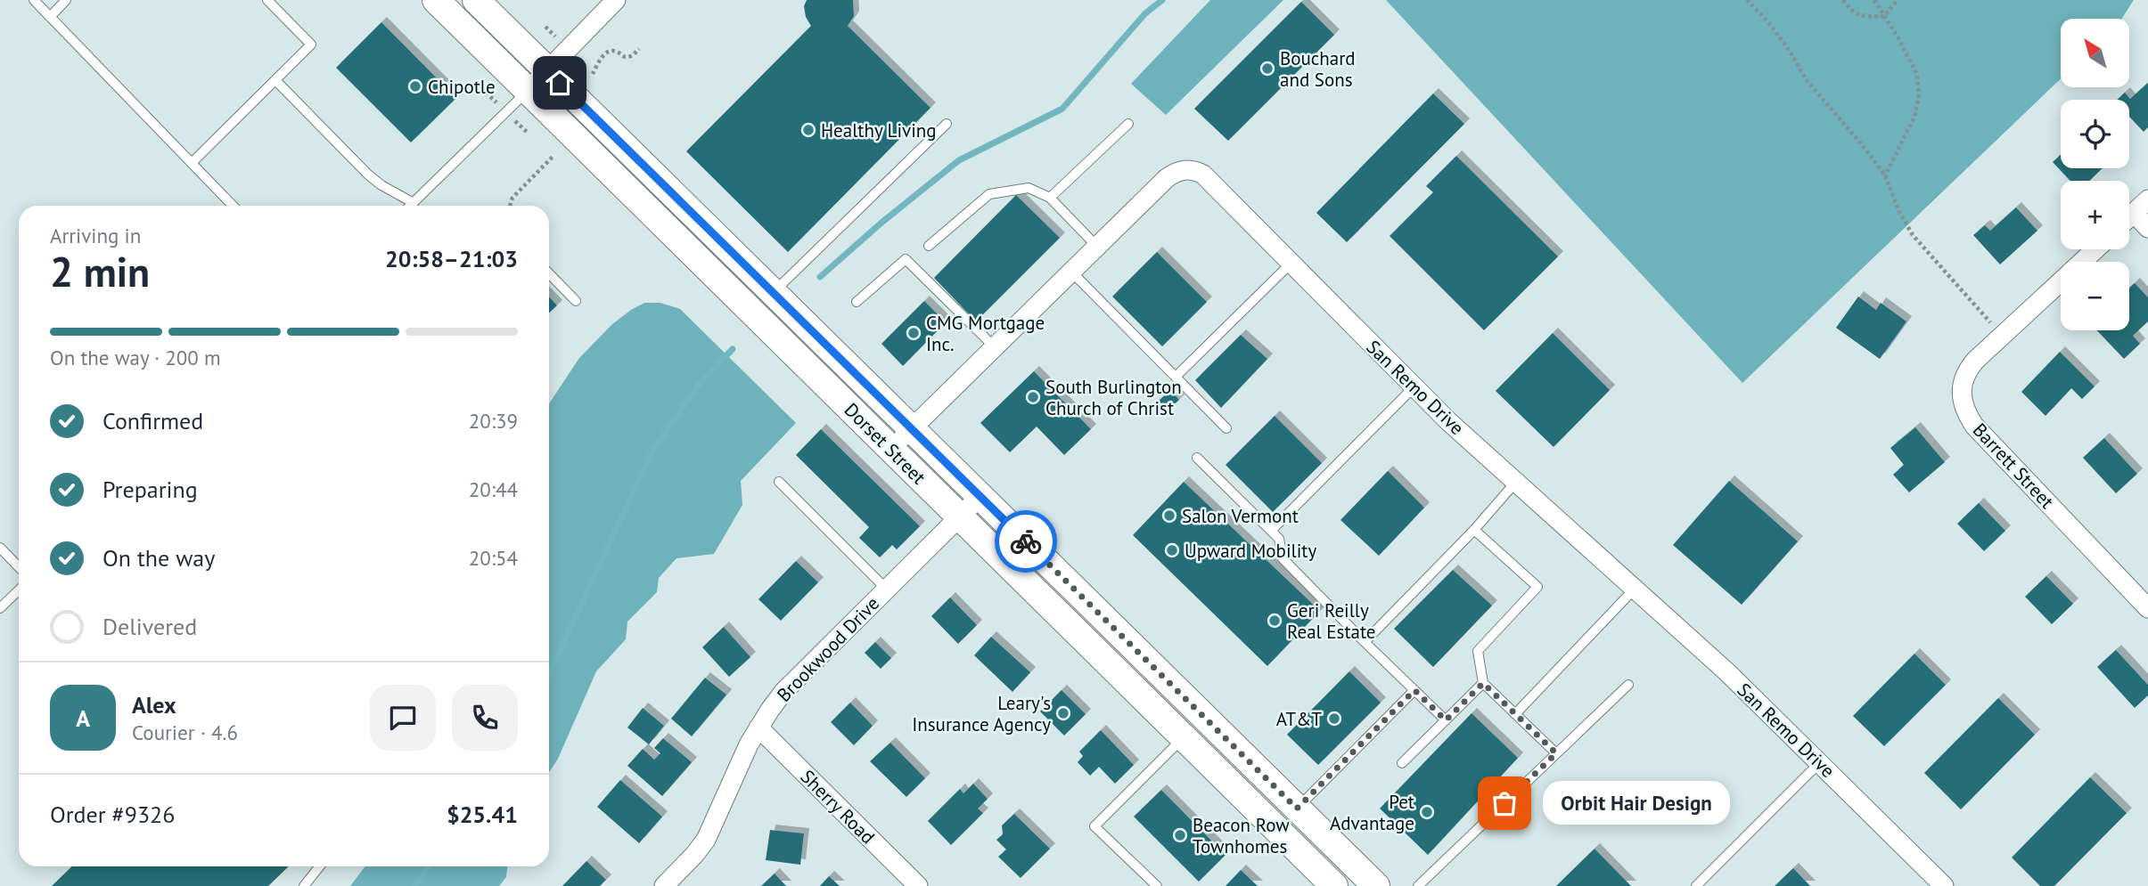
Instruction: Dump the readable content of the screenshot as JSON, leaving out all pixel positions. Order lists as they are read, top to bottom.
{
  "streets": {
    "main road": ["Dorset Street"],
    "street": [
      "San Remo Drive",
      "Barrett Street",
      "Brookwood Drive",
      "Sherry Road"
    ]
  },
  "crossings": [
    ["San Remo Drive", "Dorset Street"],
    ["Dorset Street", "Brookwood Drive"],
    ["Brookwood Drive", "Sherry Road"]
  ],
  "places": [
    "Bouchard and Sons",
    "Chipotle",
    "Healthy Living",
    "CMG Mortgage Inc.",
    "South Burlington Church of Christ",
    "Salon Vermont",
    "Upward Mobility",
    "Geri Reilly Real Estate",
    "Leary's Insurance Agency",
    "AT&T",
    "Orbit Hair Design",
    "Pet Advantage",
    "Beacon Row Townhomes"
  ],
  "north": "top left",
  "page": {
    "map_buttons": ["+", "−"],
    "heading": ["2 min", "Arriving in", "20:58–21:03"],
    "panel": [
      "Alex",
      "Courier · 4.6",
      "Order #9326",
      "$25.41"
    ],
    "bar": "On the way · 200 m",
    "list": [
      ["Confirmed", "20:39"],
      ["Preparing", "20:44"],
      ["On the way", "20:54"],
      "Delivered"
    ],
    "round": "A",
    "bubble": "Orbit Hair Design"
  }
}
